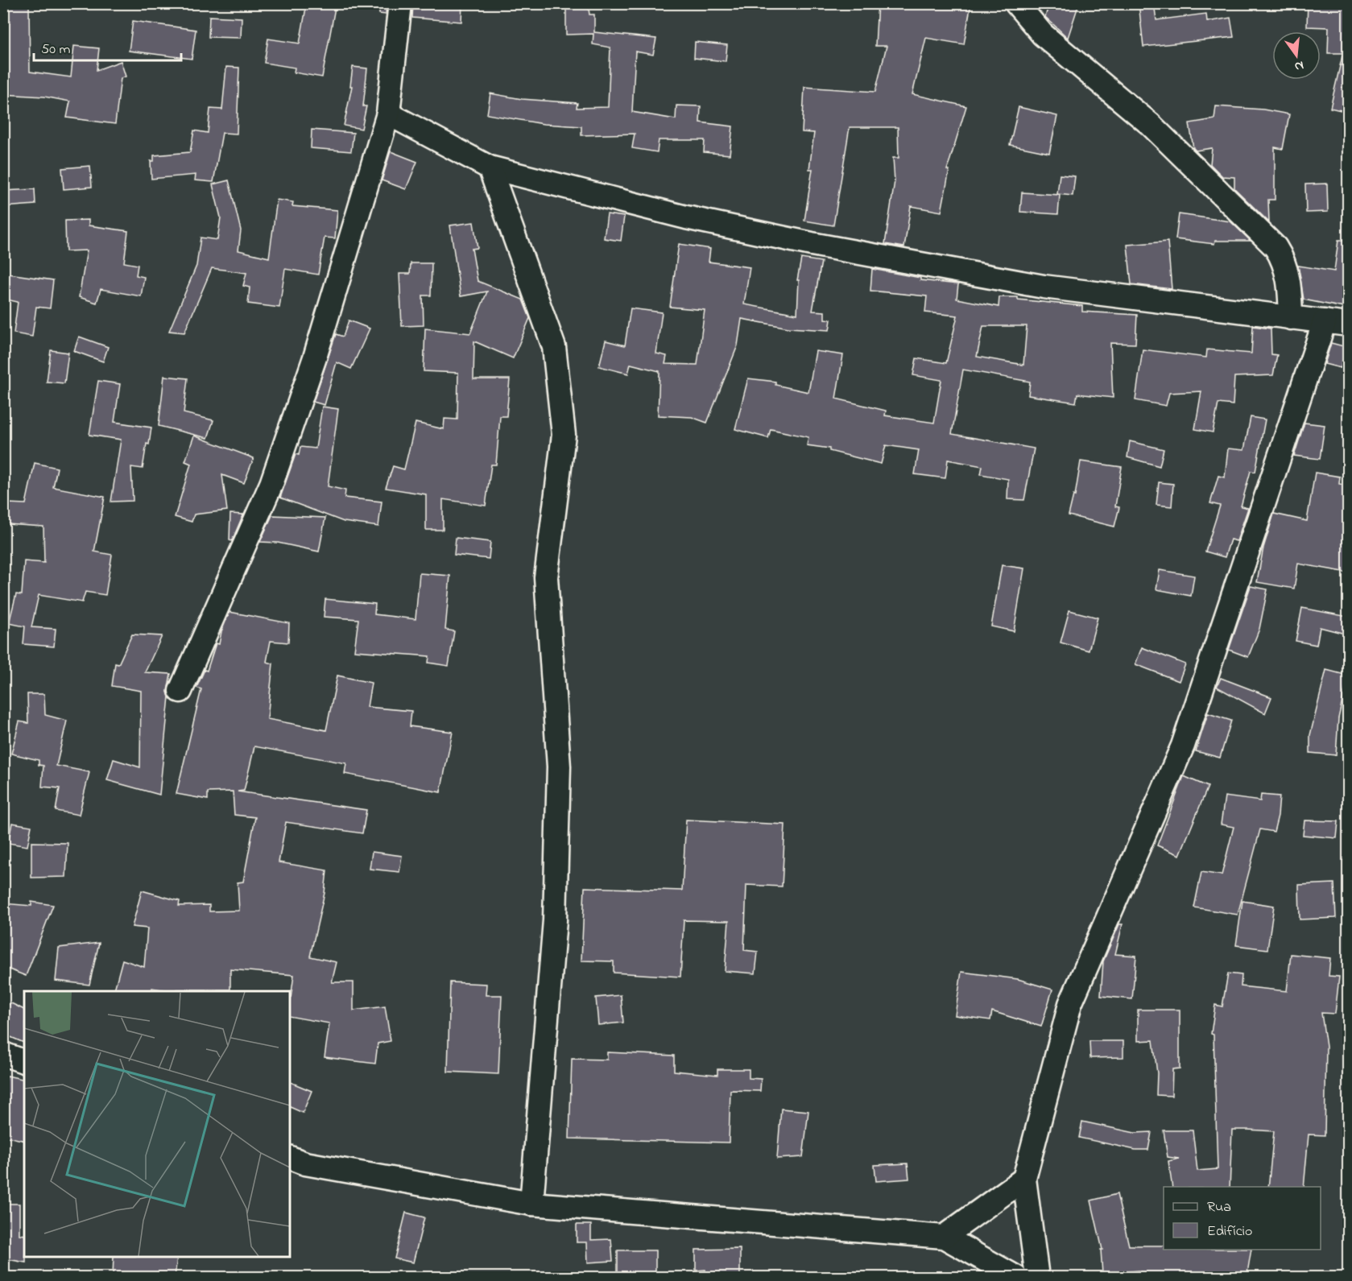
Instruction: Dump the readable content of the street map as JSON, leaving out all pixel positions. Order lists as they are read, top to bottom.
{
  "legend": ["Rua", "Edifício"],
  "scale_bar": "50 m",
  "north": "bottom"
}
